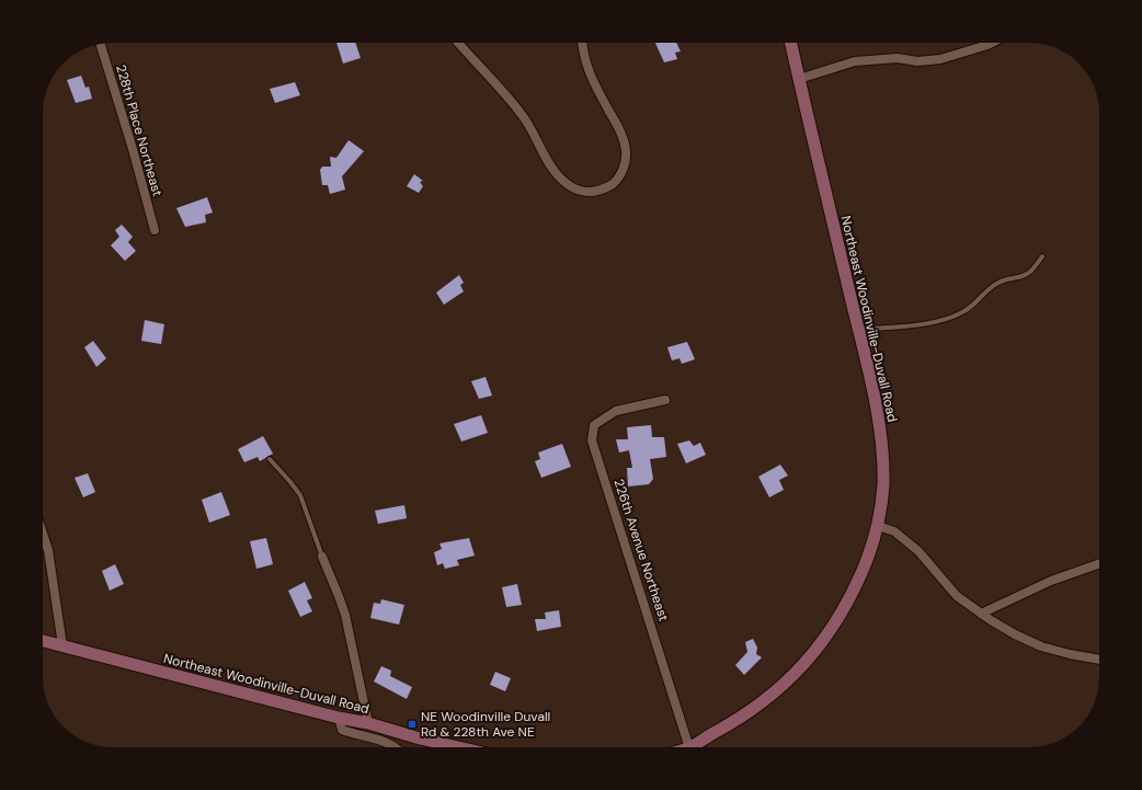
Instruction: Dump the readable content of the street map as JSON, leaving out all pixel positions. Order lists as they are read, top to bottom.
{
  "streets": {
    "main road": ["Northeast Woodinville-Duvall Road"],
    "street": ["228th Place Northeast", "226th Avenue Northeast"]
  },
  "places": {
    "transit": ["NE Woodinville Duvall Rd & 228th Ave NE"]
  }
}
